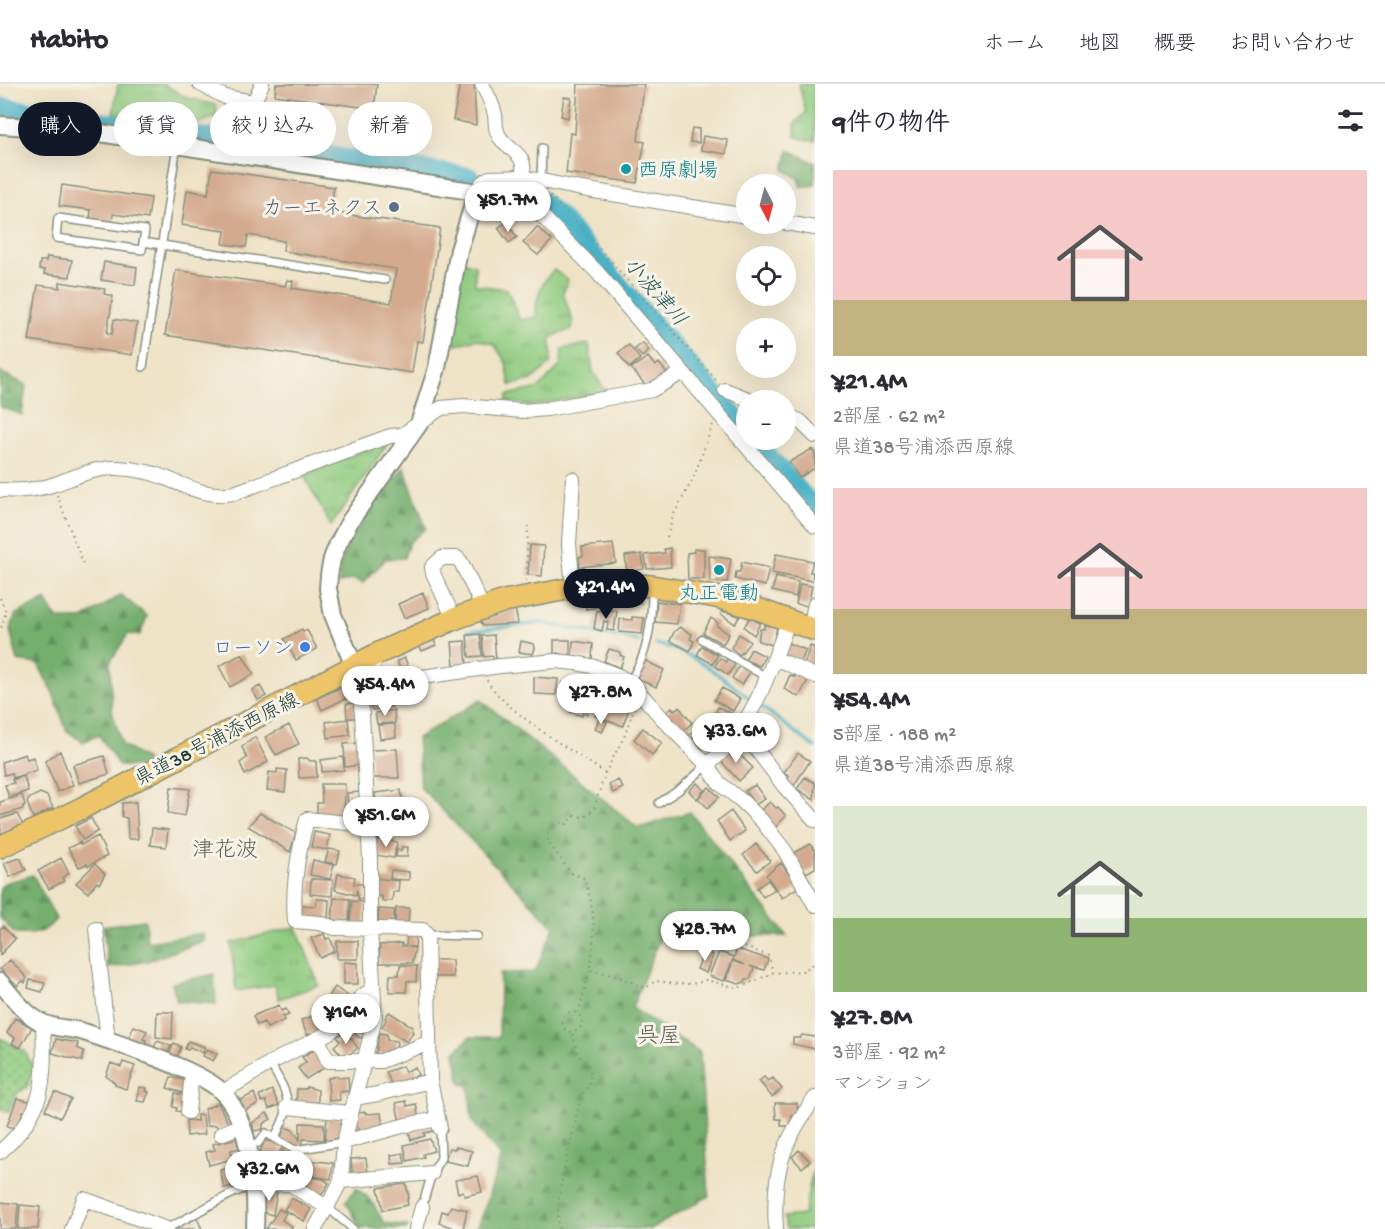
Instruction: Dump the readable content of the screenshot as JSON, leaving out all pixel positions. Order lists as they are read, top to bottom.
{
  "streets": {
    "main road": ["県道38号浦添西原線"]
  },
  "districts": ["津花波", "呉屋"],
  "water": ["小波津川"],
  "places": [
    "西原劇場",
    "カーエネクス",
    "丸正電動",
    "ローソン"
  ],
  "north": "bottom",
  "page": {
    "header": "Habito",
    "nav": [
      "ホーム",
      "地図",
      "概要",
      "お問い合わせ"
    ],
    "heading": "9件の物件",
    "chip": [
      "購入",
      "賃貸",
      "絞り込み",
      "新着"
    ],
    "list": [
      {
        "name": "¥21.4M",
        "note": "2部屋 · 62 m² · 県道38号浦添西原線"
      },
      {
        "name": "¥54.4M",
        "note": "5部屋 · 188 m² · 県道38号浦添西原線"
      },
      {
        "name": "¥27.8M",
        "note": "3部屋 · 92 m² · マンション"
      }
    ],
    "map_buttons": ["+", "−"],
    "price": [
      "¥51.7M",
      "¥21.4M",
      "¥54.4M",
      "¥27.8M",
      "¥33.6M",
      "¥51.6M",
      "¥28.7M",
      "¥16M",
      "¥32.6M"
    ]
  }
}
